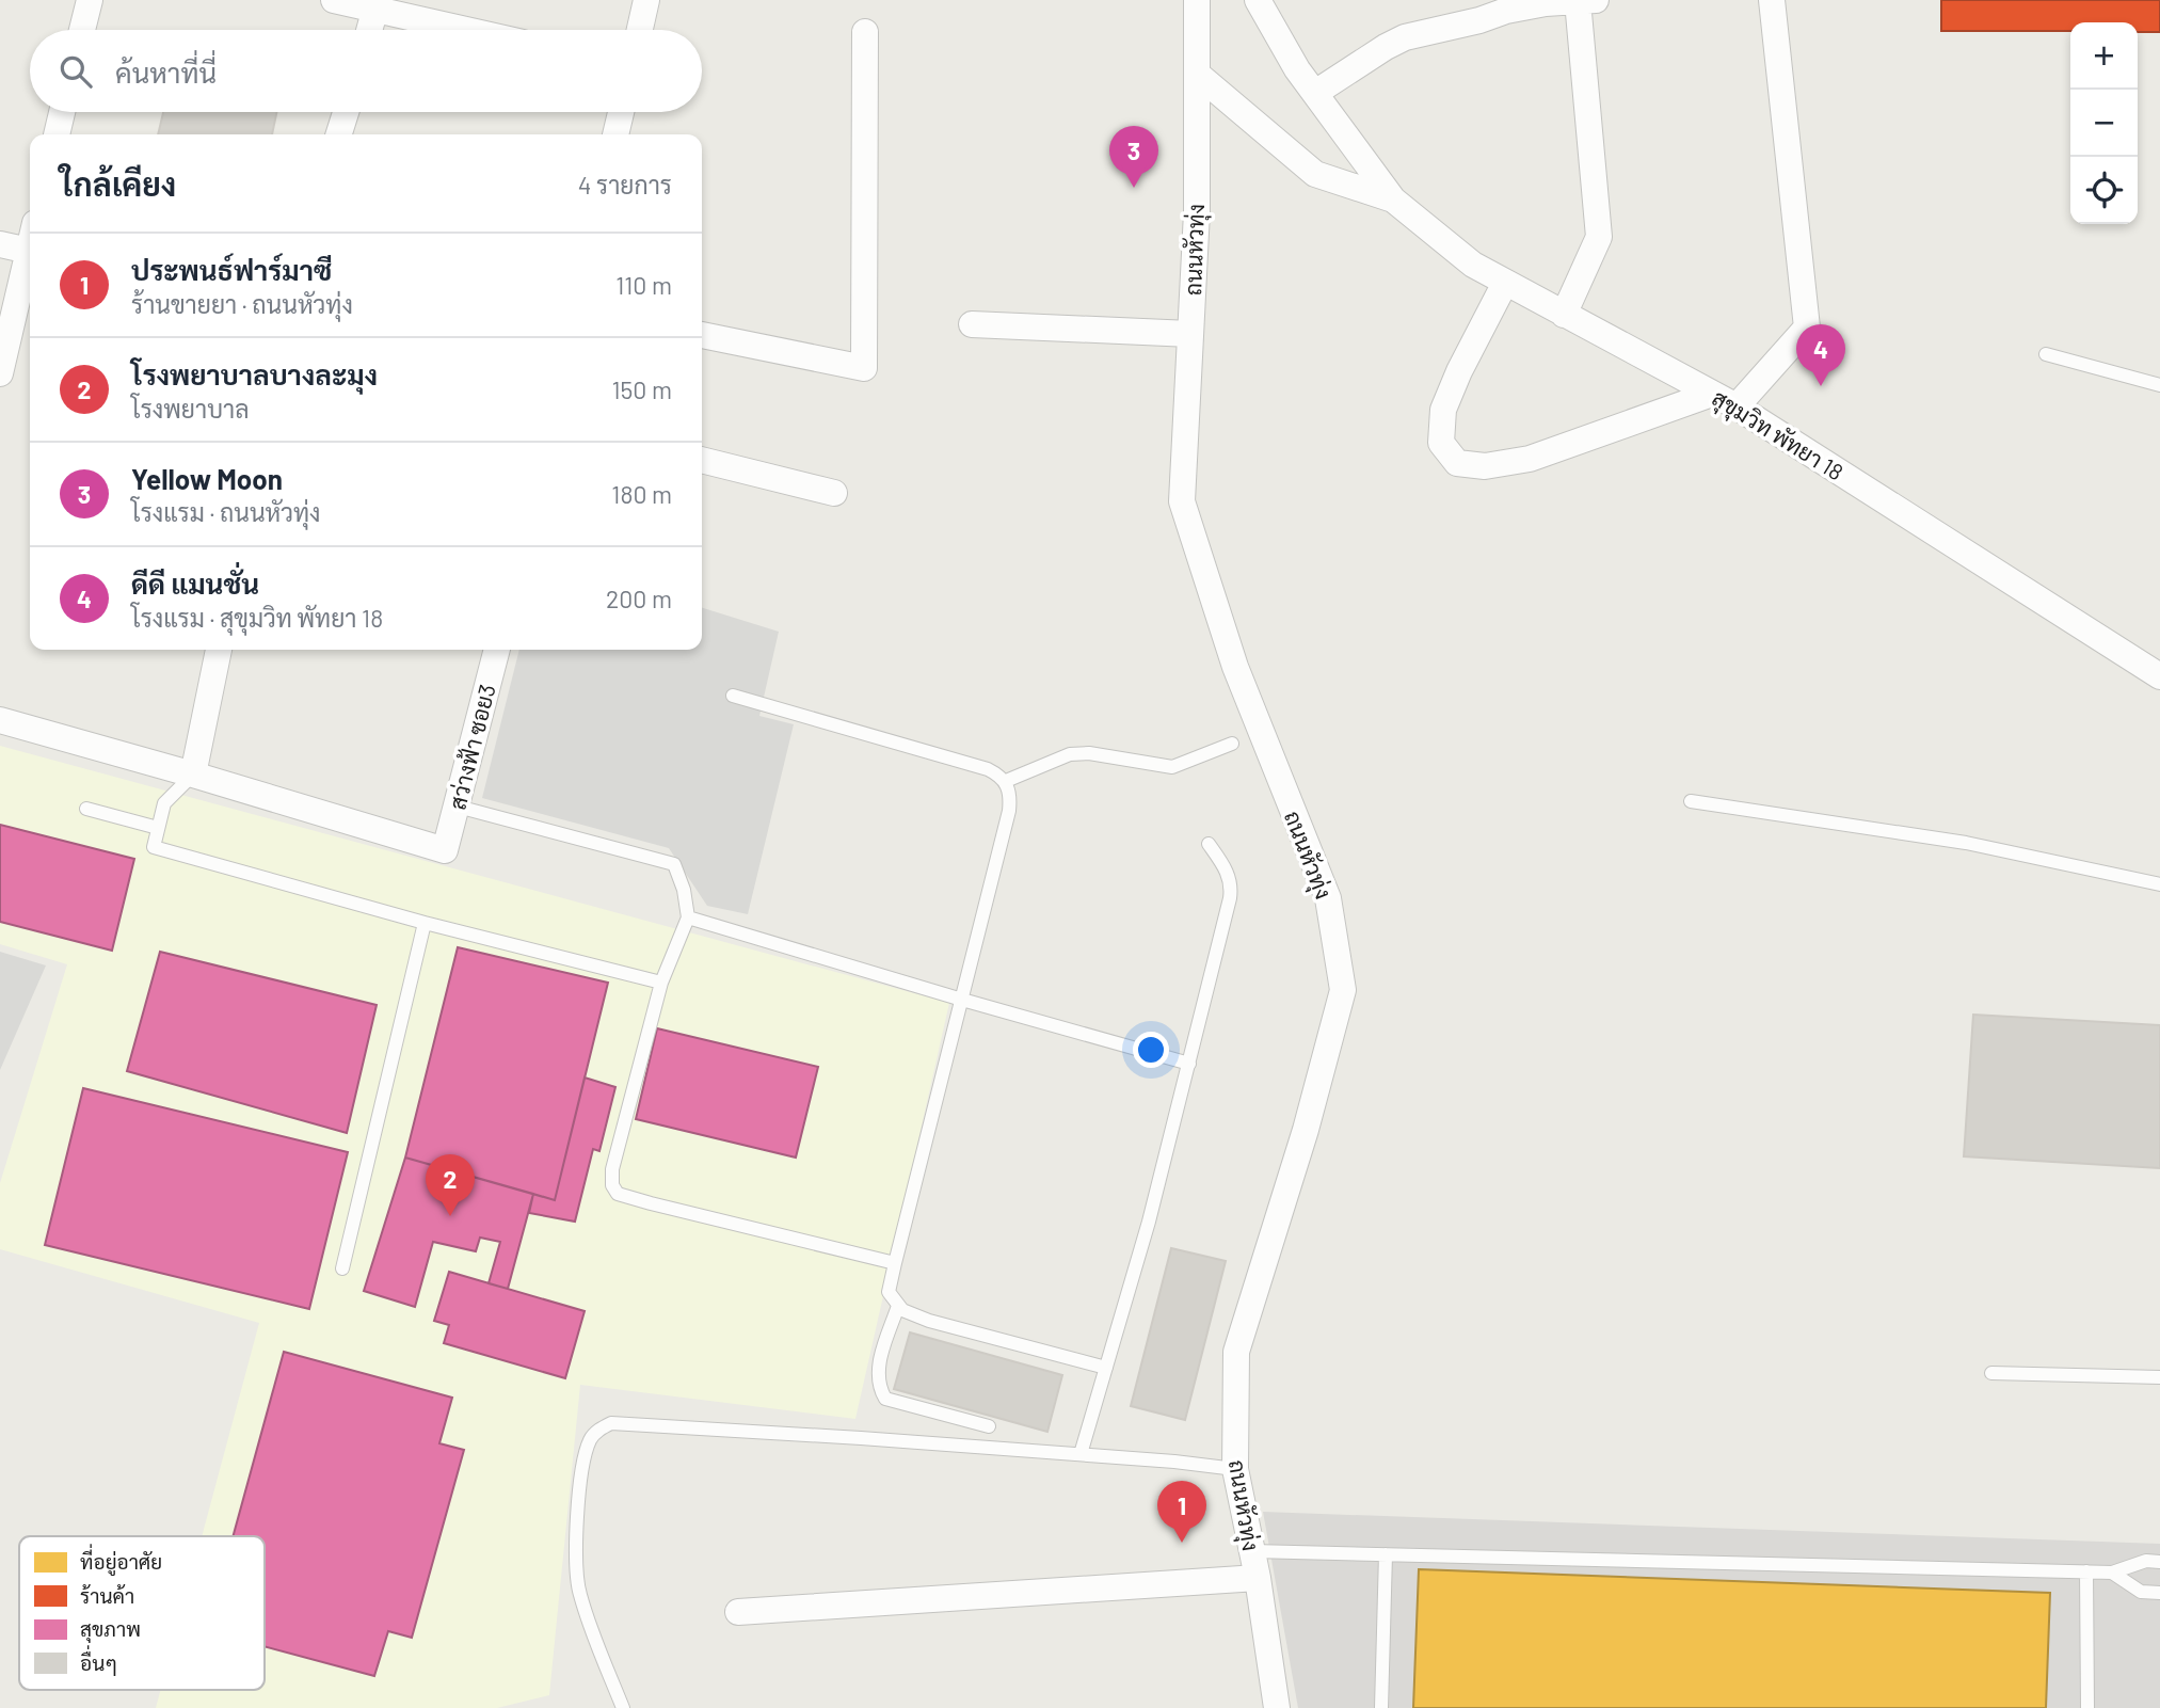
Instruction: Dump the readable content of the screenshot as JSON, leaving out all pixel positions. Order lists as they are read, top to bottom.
{
  "streets": {
    "street": ["ถนนหัวทุ่ง", "สุขุมวิท พัทยา 18", "สว่างฟ้า ซอย3"]
  },
  "crossings": [
    ["ถนนหัวทุ่ง", "สุขุมวิท พัทยา 18"]
  ],
  "legend": [
    "ที่อยู่อาศัย",
    "ร้านค้า",
    "สุขภาพ",
    "อื่นๆ"
  ],
  "page": {
    "map_buttons": ["+", "−"],
    "search": "ค้นหาที่นี่",
    "pins": [
      "3",
      "4",
      "2",
      "1"
    ],
    "heading": ["ใกล้เคียง", "4 รายการ"],
    "list": [
      {
        "mark": "1",
        "name": "ประพนธ์ฟาร์มาซี",
        "note": "ร้านขายยา · ถนนหัวทุ่ง",
        "value": "110 m"
      },
      {
        "mark": "2",
        "name": "โรงพยาบาลบางละมุง",
        "note": "โรงพยาบาล",
        "value": "150 m"
      },
      {
        "mark": "3",
        "name": "Yellow Moon",
        "note": "โรงแรม · ถนนหัวทุ่ง",
        "value": "180 m"
      },
      {
        "mark": "4",
        "name": "ดีดี แมนชั่น",
        "note": "โรงแรม · สุขุมวิท พัทยา 18",
        "value": "200 m"
      }
    ]
  }
}
